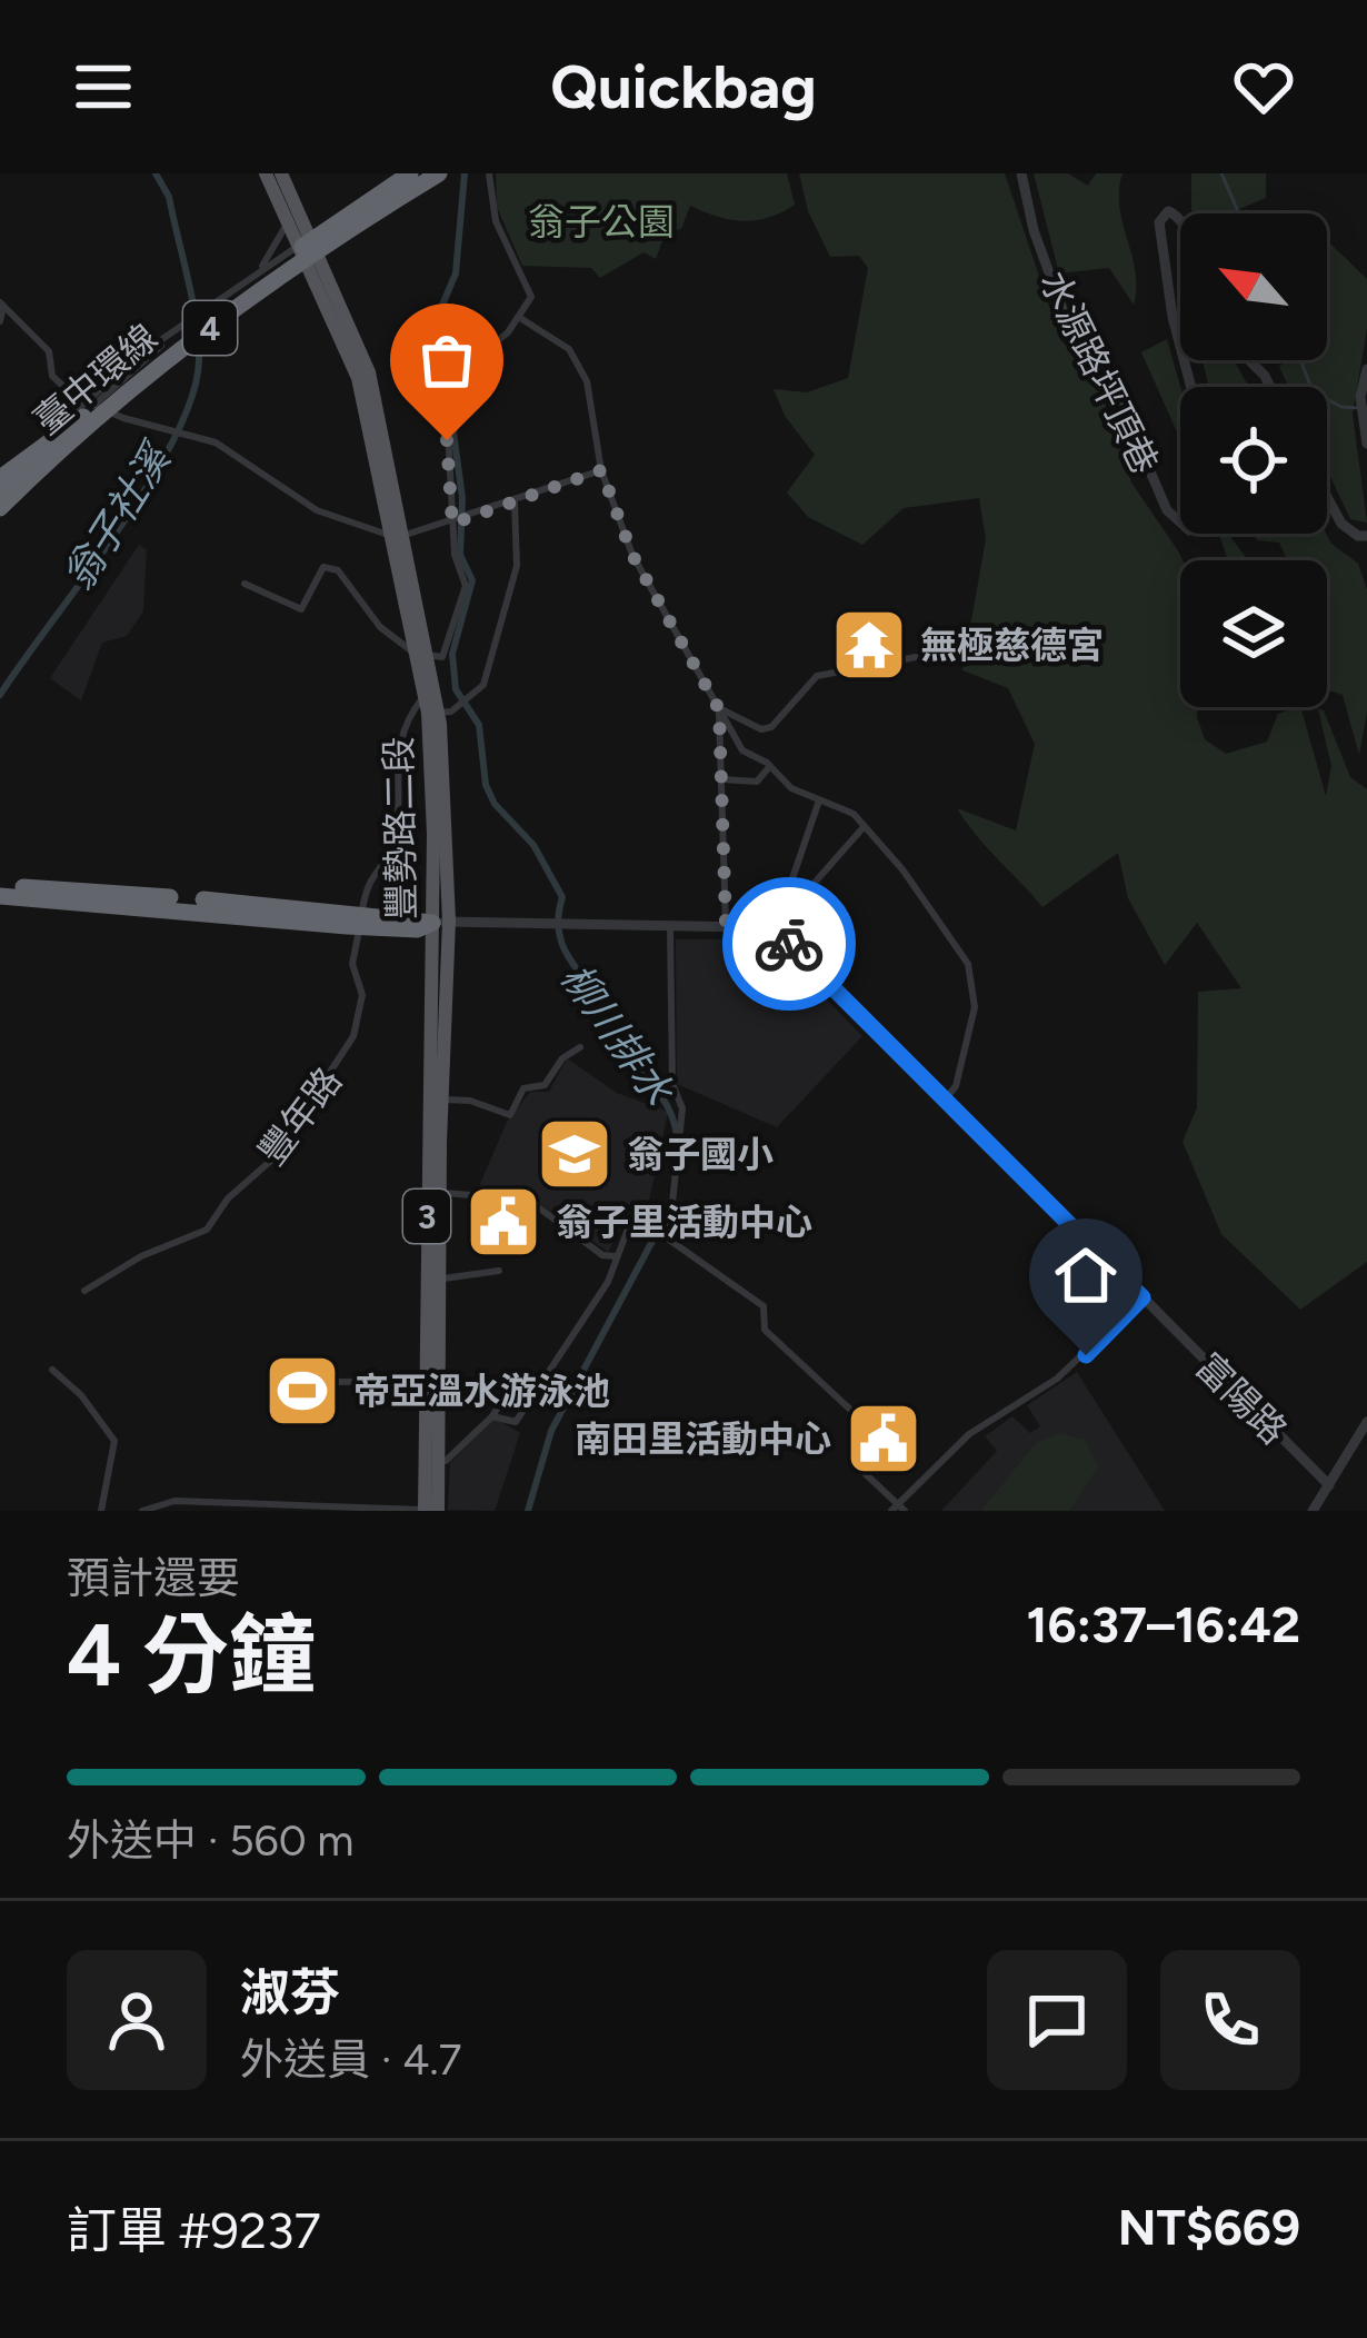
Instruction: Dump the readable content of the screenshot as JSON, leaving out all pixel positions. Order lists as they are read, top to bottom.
{
  "streets": {
    "highway": ["4", "臺中環線"],
    "main road": ["豐勢路二段", "3"],
    "street": ["水源路坪頂巷", "豐年路", "富陽路"]
  },
  "crossings": [
    ["豐勢路二段", "富陽路"]
  ],
  "water": ["翁子社溪", "柳川排水"],
  "parks": ["翁子公園"],
  "places": {
    "temple": ["無極慈德宮"],
    "school or university": ["翁子國小"],
    "public building": ["翁子里活動中心", "南田里活動中心"],
    "sports": ["帝亞溫水游泳池"]
  },
  "north": "top left",
  "page": {
    "header": "Quickbag",
    "heading": ["4 分鐘", "預計還要", "16:37–16:42"],
    "panel": [
      "淑芬",
      "外送員 · 4.7",
      "訂單 #9237",
      "NT$669"
    ],
    "bar": "外送中 · 560 m"
  }
}
